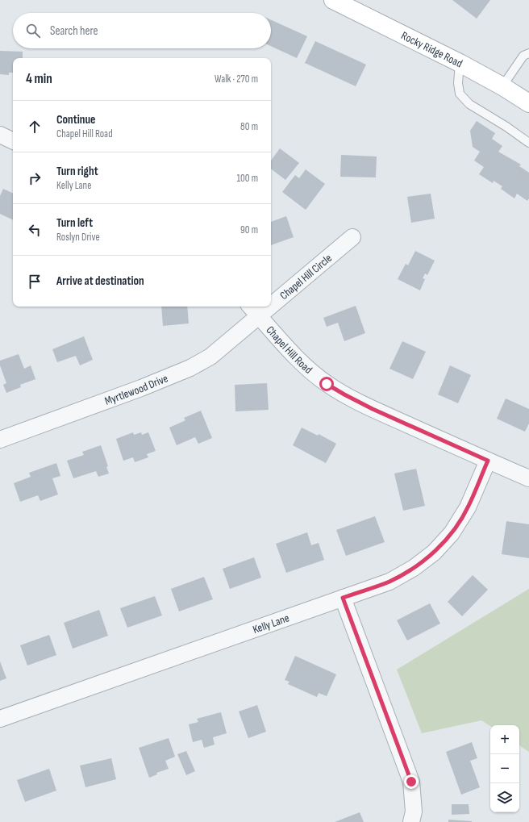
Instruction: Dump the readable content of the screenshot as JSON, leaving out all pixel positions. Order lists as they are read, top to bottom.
{
  "streets": {
    "main road": ["Rocky Ridge Road"],
    "street": [
      "Chapel Hill Circle",
      "Chapel Hill Road",
      "Myrtlewood Drive",
      "Kelly Lane"
    ]
  },
  "crossings": [
    ["Chapel Hill Road", "Myrtlewood Drive"],
    ["Chapel Hill Road", "Kelly Lane"]
  ],
  "page": {
    "search": "Search here",
    "heading": ["4 min", "Walk · 270 m"],
    "list": [
      ["Continue", "Chapel Hill Road", "80 m"],
      ["Turn right", "Kelly Lane", "100 m"],
      ["Turn left", "Roslyn Drive", "90 m"],
      "Arrive at destination"
    ],
    "map_buttons": ["+", "−"]
  }
}
